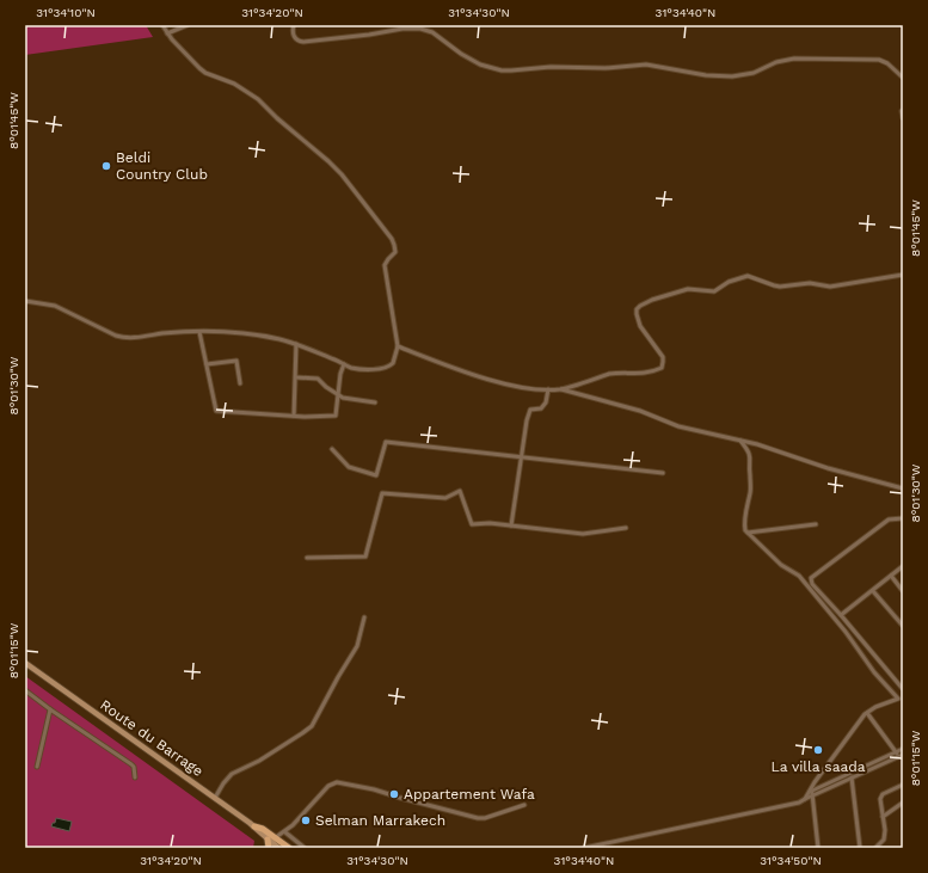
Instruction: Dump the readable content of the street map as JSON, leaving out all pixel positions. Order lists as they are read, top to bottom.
{
  "streets": {
    "main road": ["Route du Barrage"]
  },
  "places": [
    "Beldi Country Club",
    "La villa saada",
    "Appartement Wafa",
    "Selman Marrakech"
  ],
  "coordinates": [
    "31°34'10\"N",
    "31°34'20\"N",
    "31°34'30\"N",
    "31°34'40\"N",
    "8°01'45\"W",
    "8°01'30\"W",
    "8°01'15\"W",
    "31°34'50\"N"
  ]
}
